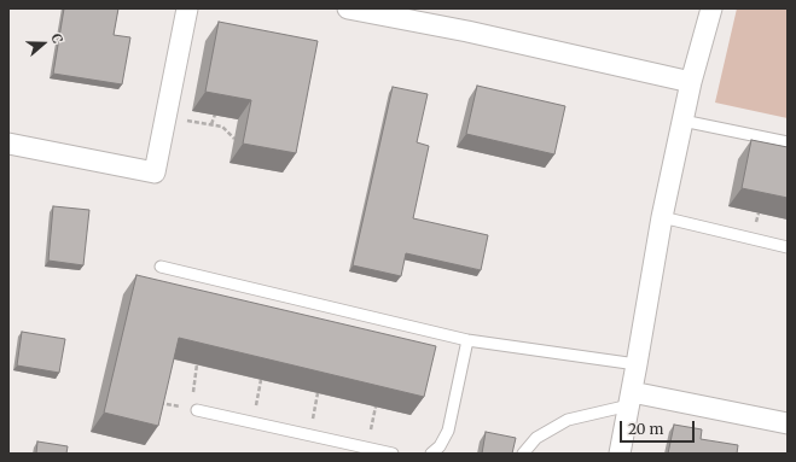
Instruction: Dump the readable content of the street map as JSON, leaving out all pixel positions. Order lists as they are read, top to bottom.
{
  "scale_bar": "20 m",
  "north": "right"
}
